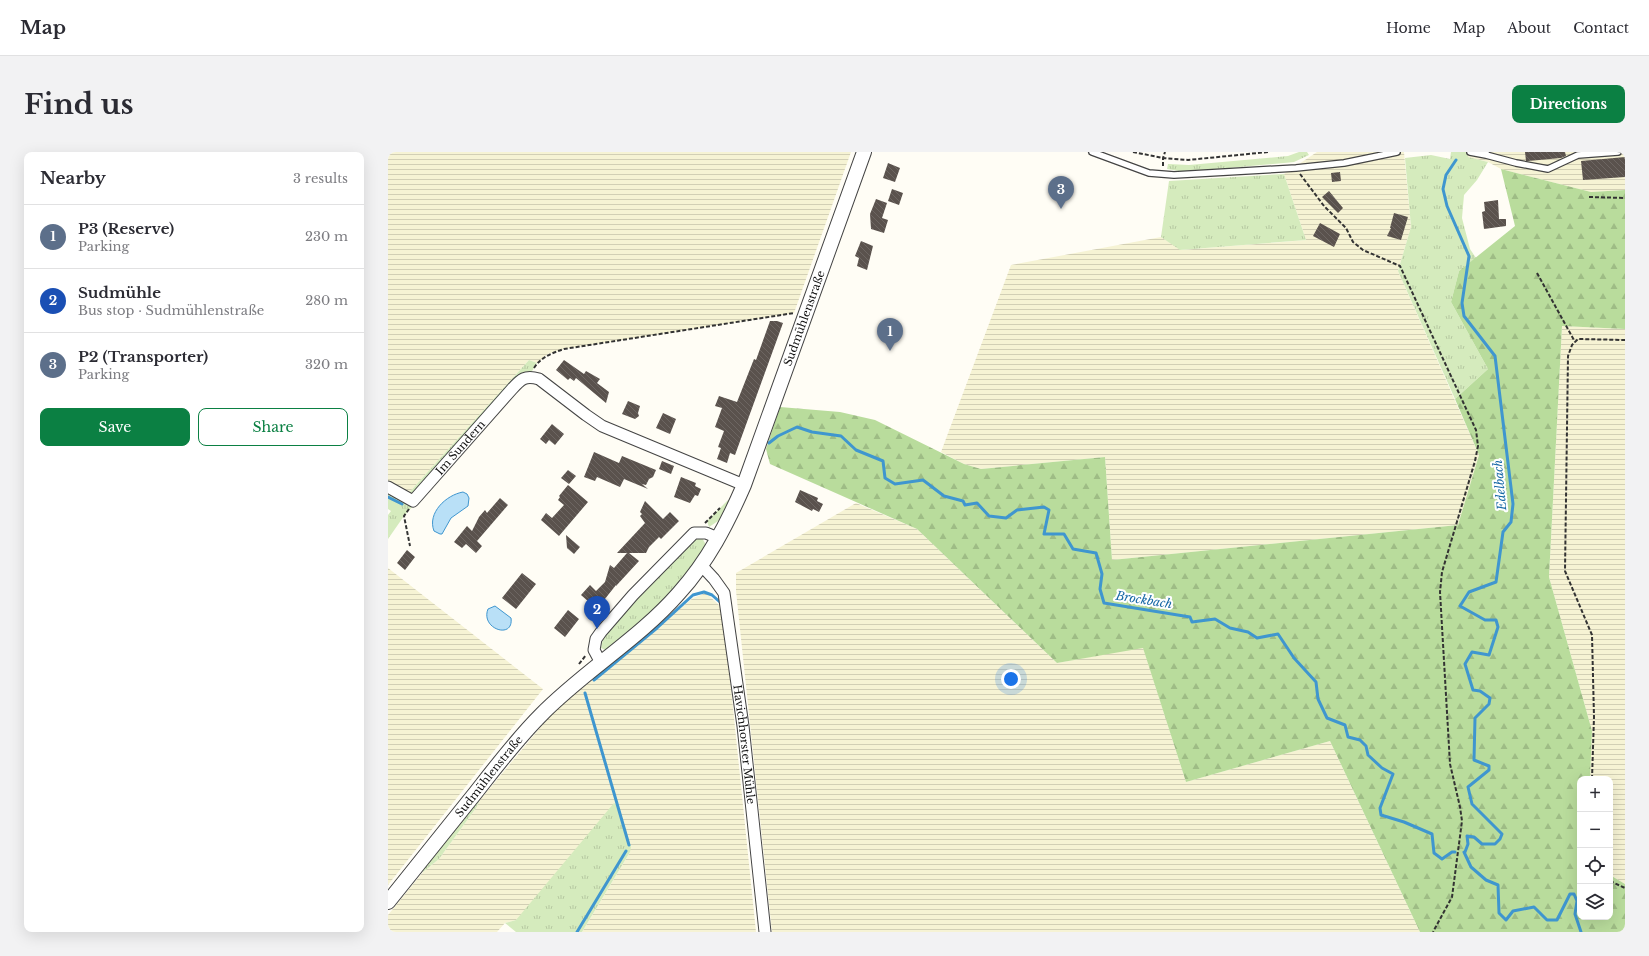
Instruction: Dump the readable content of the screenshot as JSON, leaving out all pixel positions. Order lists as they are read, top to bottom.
{
  "streets": {
    "street": ["Sudmühlenstraße", "Im Sundern", "Havichhorster Mühle"]
  },
  "crossings": [
    ["Sudmühlenstraße", "Havichhorster Mühle"]
  ],
  "water": ["Edelbach", "Brockbach"],
  "page": {
    "header": "Map",
    "nav": [
      "Home",
      "Map",
      "About",
      "Contact"
    ],
    "buttons": [
      "Directions",
      ["Save", "Share"]
    ],
    "title": "Find us",
    "heading": ["Nearby", "3 results"],
    "pins": ["3", "1", "2"],
    "list": [
      {
        "mark": "1",
        "name": "P3 (Reserve)",
        "note": "Parking",
        "value": "230 m"
      },
      {
        "mark": "2",
        "name": "Sudmühle",
        "note": "Bus stop · Sudmühlenstraße",
        "value": "280 m"
      },
      {
        "mark": "3",
        "name": "P2 (Transporter)",
        "note": "Parking",
        "value": "320 m"
      }
    ],
    "map_buttons": ["+", "−"]
  }
}
